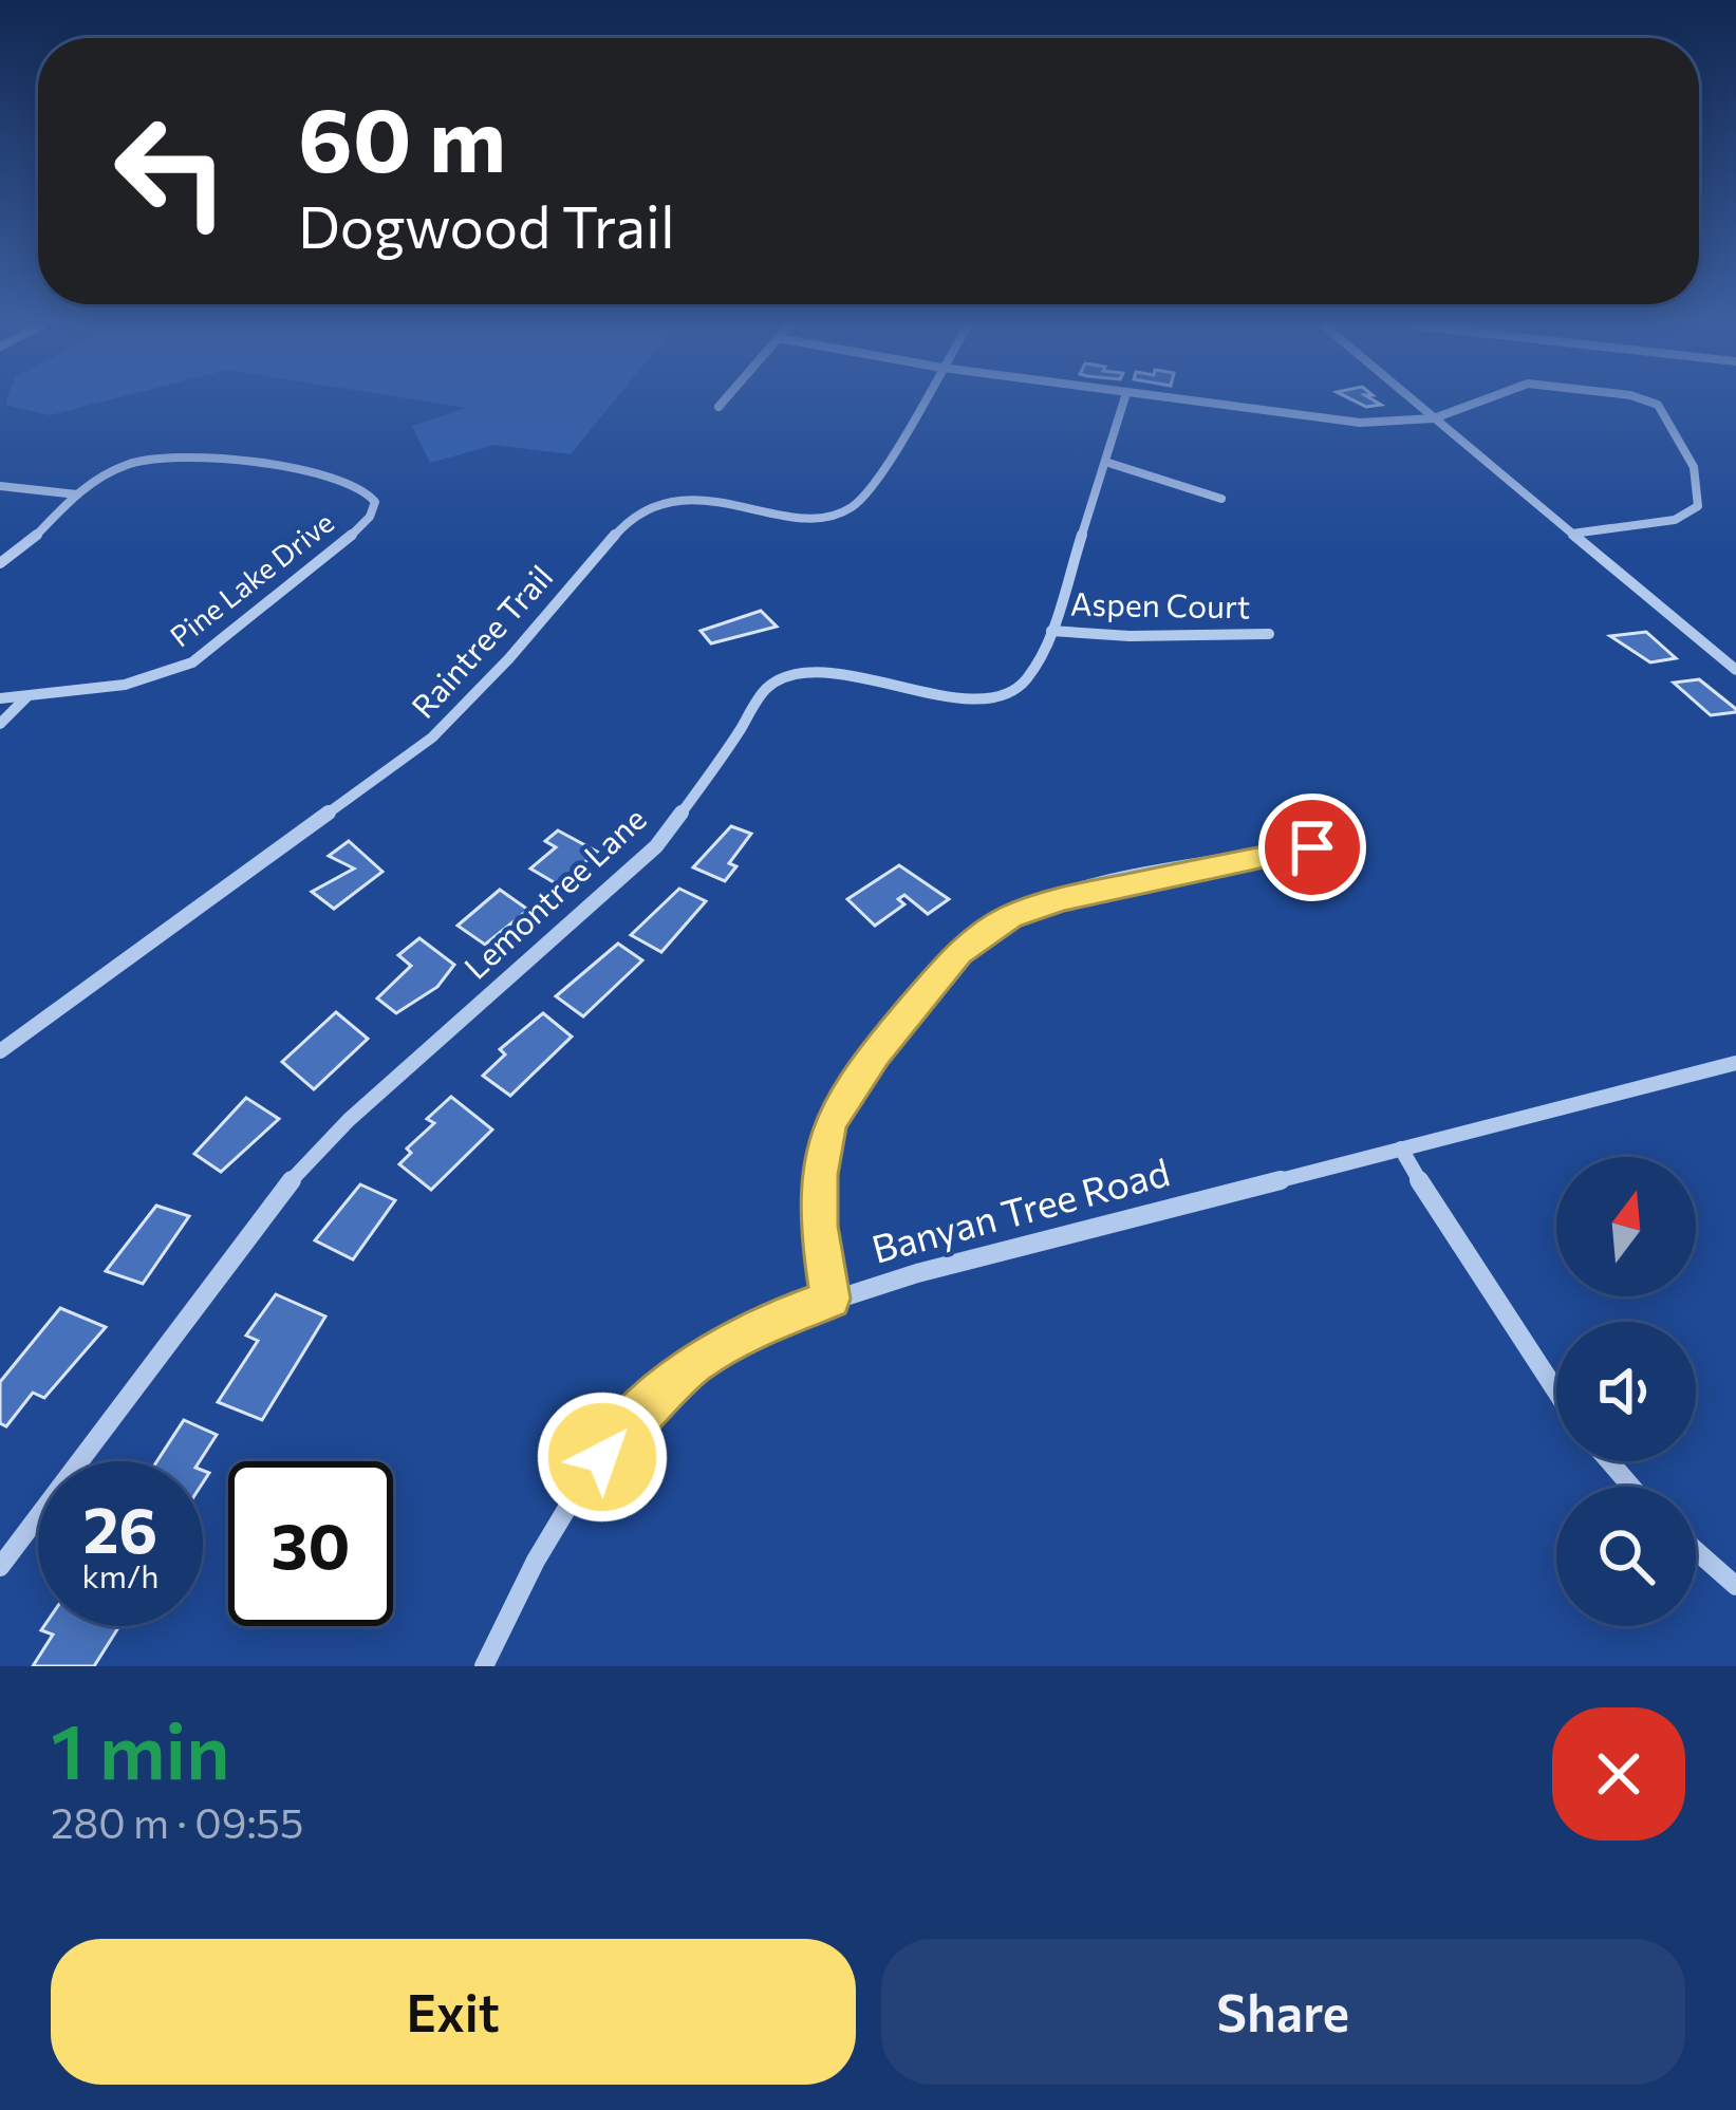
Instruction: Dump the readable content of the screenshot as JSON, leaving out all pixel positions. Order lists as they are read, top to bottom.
{
  "streets": {
    "street": [
      "Pine Lake Drive",
      "Aspen Court",
      "Raintree Trail",
      "Lemontree Lane",
      "Banyan Tree Road"
    ]
  },
  "crossings": [
    ["Aspen Court", "Lemontree Lane"]
  ],
  "north": "top",
  "page": {
    "turn": ["60 m", "Dogwood Trail"],
    "speed": "26 km/h",
    "limit": "30",
    "heading": ["1 min", "280 m · 09:55"],
    "buttons": ["Exit", "Share"]
  }
}
